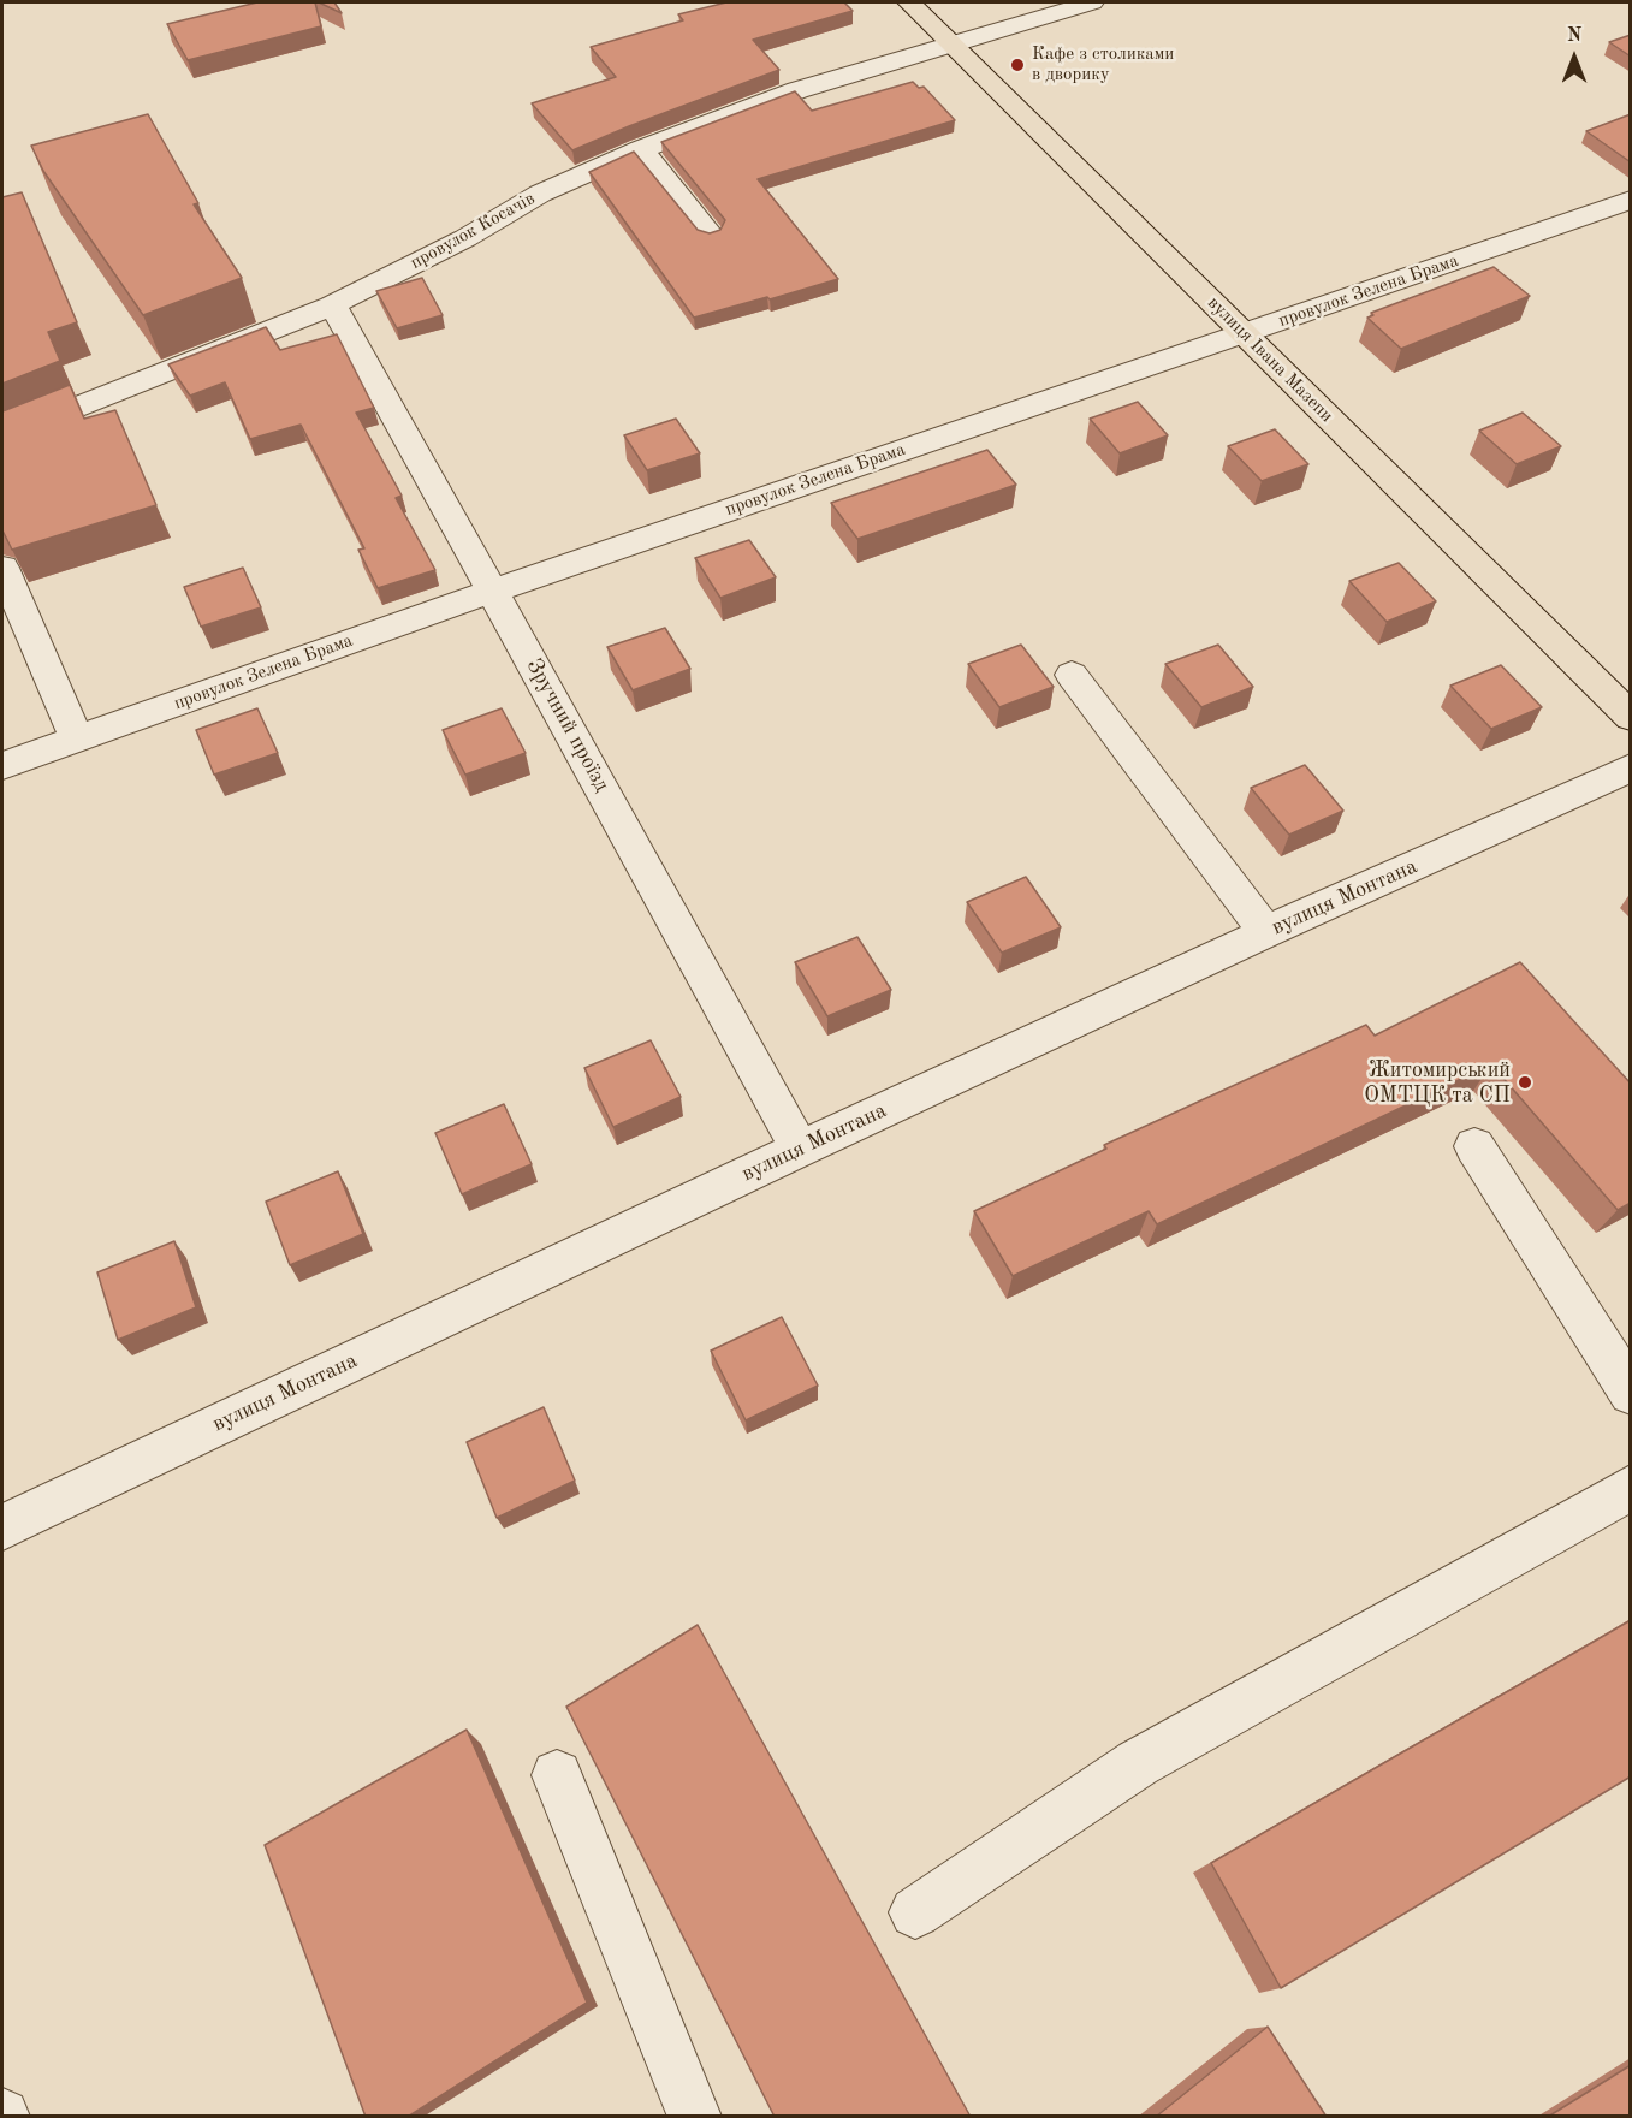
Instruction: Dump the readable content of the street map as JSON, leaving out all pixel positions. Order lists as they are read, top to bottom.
{
  "streets": {
    "main road": ["вулиця Івана Мазепи"],
    "street": [
      "провулок Косачів",
      "провулок Зелена Брама",
      "Зручний проїзд",
      "вулиця Монтана"
    ]
  },
  "crossings": [
    ["провулок Косачів", "вулиця Івана Мазепи"],
    ["провулок Косачів", "Зручний проїзд"],
    ["провулок Зелена Брама", "вулиця Івана Мазепи"],
    ["провулок Зелена Брама", "Зручний проїзд"],
    ["Зручний проїзд", "вулиця Монтана"]
  ],
  "places": ["Кафе з столиками в дворику", "Житомирський ОМТЦК та СП"],
  "north": "top"
}
